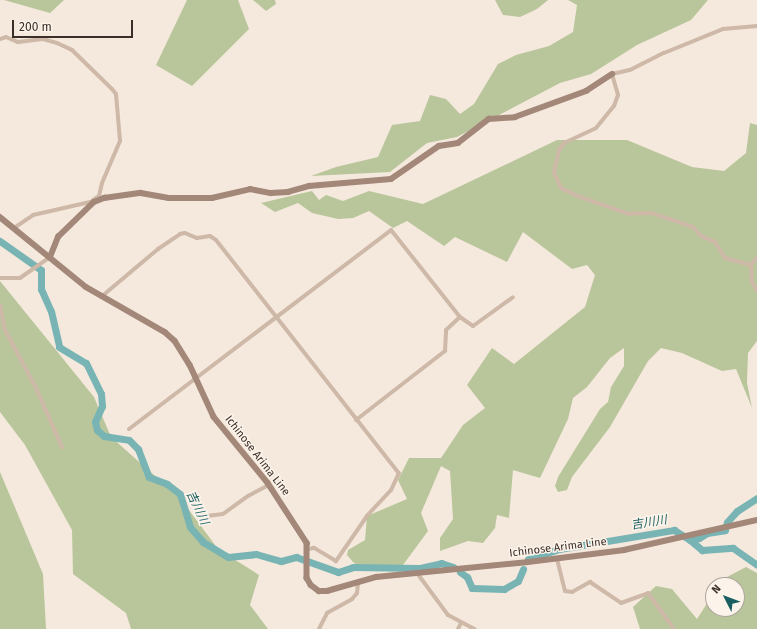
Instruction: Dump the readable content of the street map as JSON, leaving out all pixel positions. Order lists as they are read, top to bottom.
{
  "streets": {
    "main road": ["Ichinose Arima Line"]
  },
  "water": ["吉川川"],
  "scale_bar": "200 m",
  "north": "top left"
}
